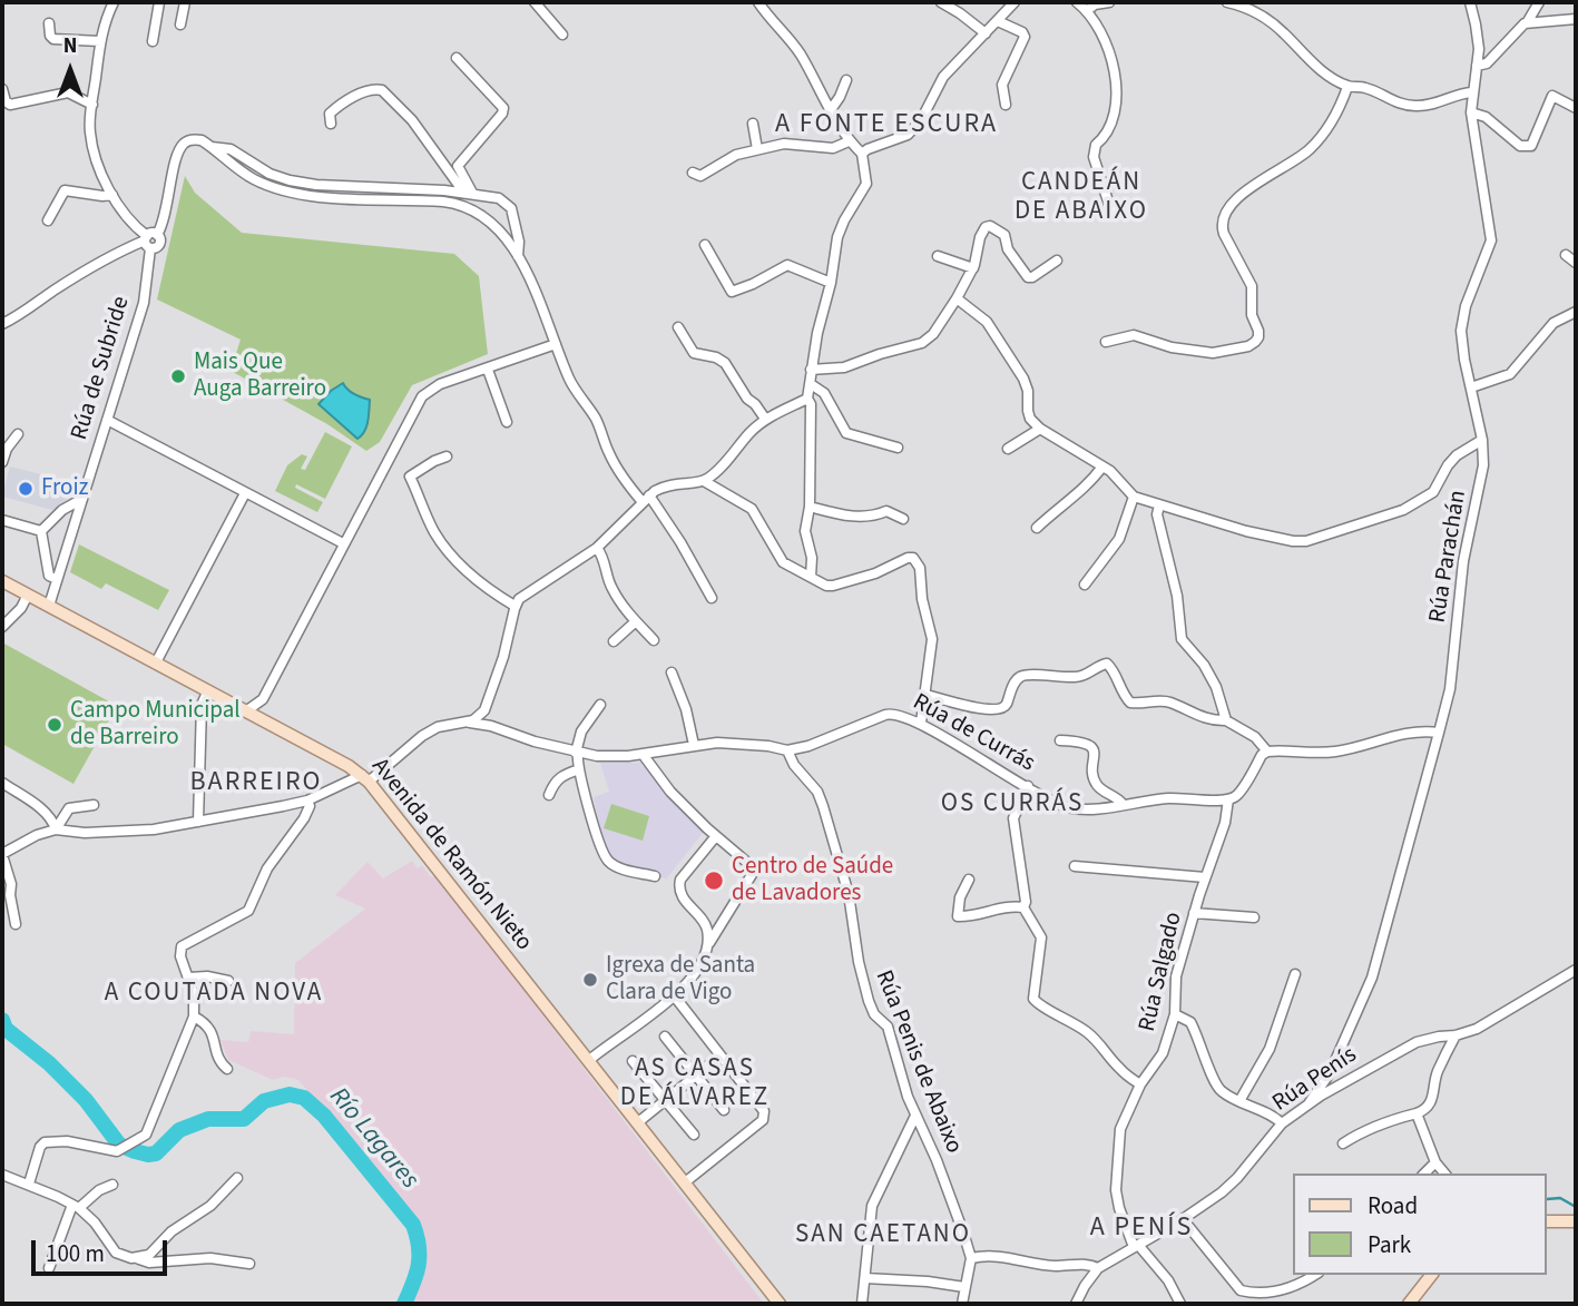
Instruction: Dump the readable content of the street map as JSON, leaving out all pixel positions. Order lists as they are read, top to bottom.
{
  "streets": {
    "main road": ["Avenida de Ramón Nieto"],
    "street": [
      "Rúa de Subride",
      "Rúa Parachán",
      "Rúa de Currás",
      "Rúa Salgado",
      "Rúa Penis de Abaixo",
      "Rúa Penís"
    ]
  },
  "crossings": [
    ["Rúa de Subride", "Avenida de Ramón Nieto"],
    ["Rúa Parachán", "Rúa Penís"],
    ["Rúa de Currás", "Rúa Salgado"],
    ["Rúa de Currás", "Rúa Penis de Abaixo"],
    ["Rúa Salgado", "Rúa Penís"]
  ],
  "districts": [
    "A FONTE ESCURA",
    "CANDEÁN DE ABAIXO",
    "BARREIRO",
    "OS CURRÁS",
    "A COUTADA NOVA",
    "AS CASAS DE ÁLVAREZ",
    "A PENÍS",
    "SAN CAETANO"
  ],
  "water": ["Río Lagares"],
  "places": [
    "Mais Que Auga Barreiro",
    "Froiz",
    "Campo Municipal de Barreiro",
    "Centro de Saúde de Lavadores",
    "Igrexa de Santa Clara de Vigo"
  ],
  "legend": ["Road", "Park"],
  "scale_bar": "100 m",
  "north": "top"
}
